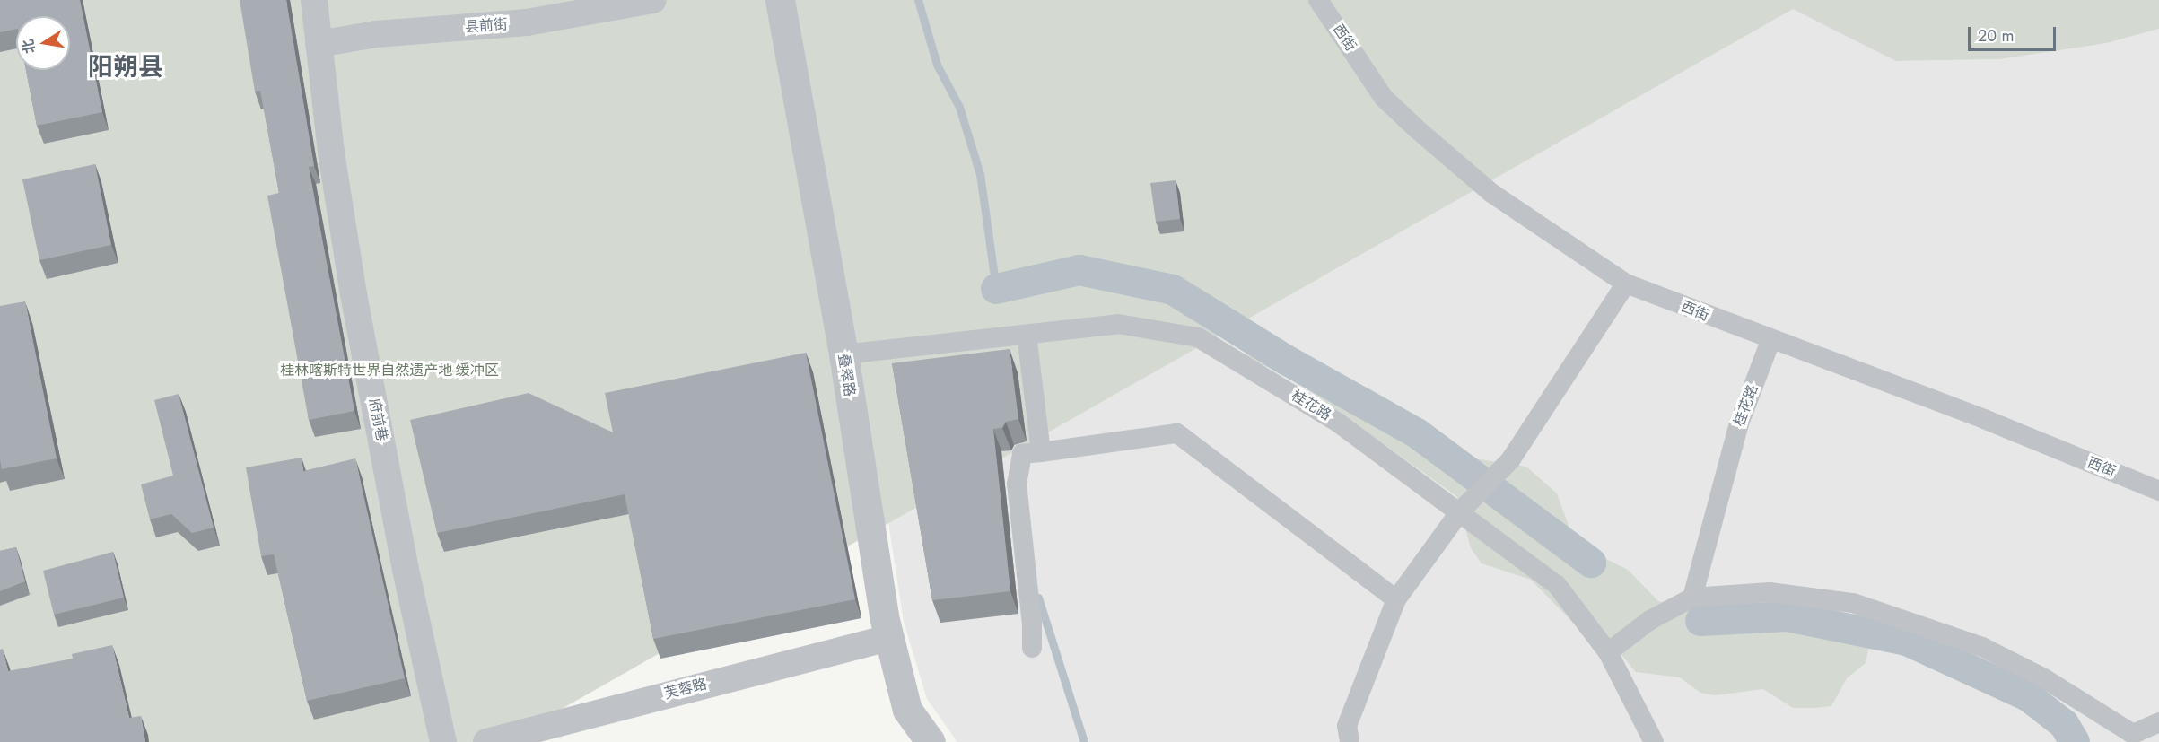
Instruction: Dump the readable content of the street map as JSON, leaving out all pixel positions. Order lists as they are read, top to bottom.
{
  "streets": {
    "street": [
      "县前街",
      "西街",
      "叠翠路",
      "桂花路",
      "府前巷",
      "芙蓉路"
    ]
  },
  "crossings": [
    ["县前街", "府前巷"],
    ["西街", "桂花路"],
    ["叠翠路", "桂花路"],
    ["叠翠路", "芙蓉路"]
  ],
  "districts": ["阳朔县"],
  "parks": ["桂林喀斯特世界自然遗产地-缓冲区"],
  "scale_bar": "20 m",
  "north": "left"
}
